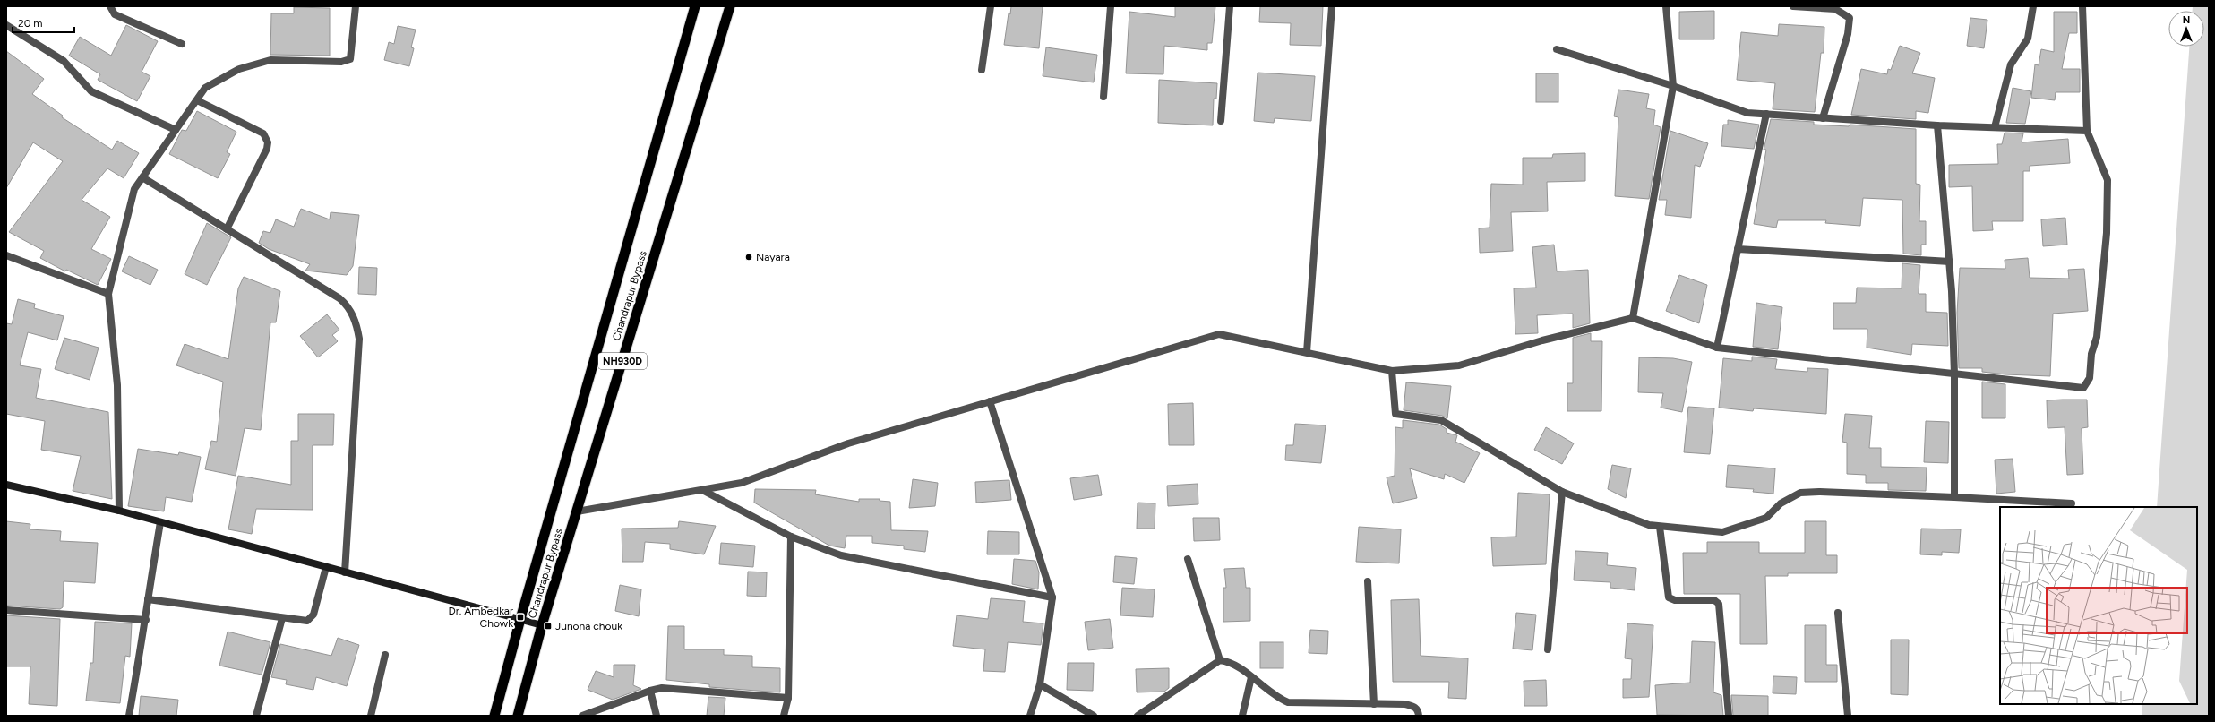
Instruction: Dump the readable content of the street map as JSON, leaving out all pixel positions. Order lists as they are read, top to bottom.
{
  "streets": {
    "highway": ["Chandrapur Bypass", "NH930D"]
  },
  "places": {
    "other": ["Nayara"],
    "transit": ["Dr. Ambedkar Chowk", "Junona chouk"]
  },
  "scale_bar": "20 m",
  "north": "top"
}
